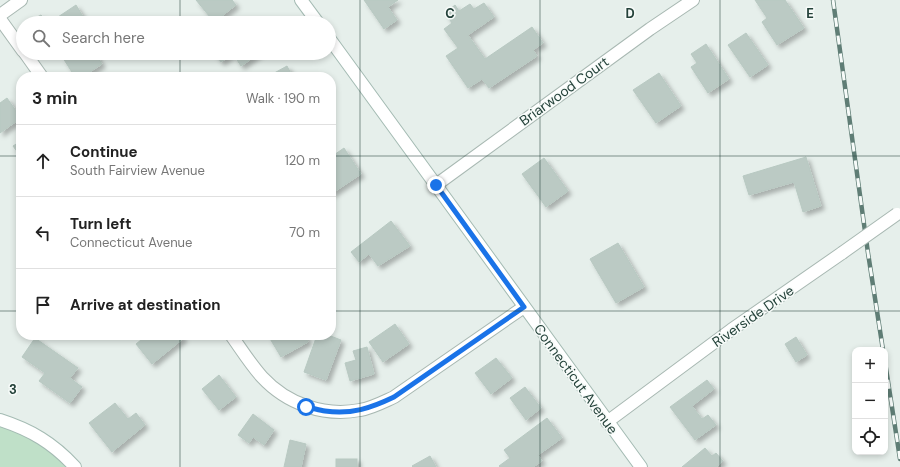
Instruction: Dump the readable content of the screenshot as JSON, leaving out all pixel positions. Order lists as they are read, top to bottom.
{
  "streets": {
    "street": ["Briarwood Court", "Riverside Drive", "Connecticut Avenue"]
  },
  "crossings": [
    ["Briarwood Court", "Connecticut Avenue"],
    ["Riverside Drive", "Connecticut Avenue"]
  ],
  "page": {
    "search": "Search here",
    "heading": ["3 min", "Walk · 190 m"],
    "list": [
      ["Continue", "South Fairview Avenue", "120 m"],
      ["Turn left", "Connecticut Avenue", "70 m"],
      "Arrive at destination"
    ],
    "map_buttons": ["+", "−"]
  },
  "grid": {
    "columns": ["C", "D", "E"],
    "rows": ["3"]
  }
}
